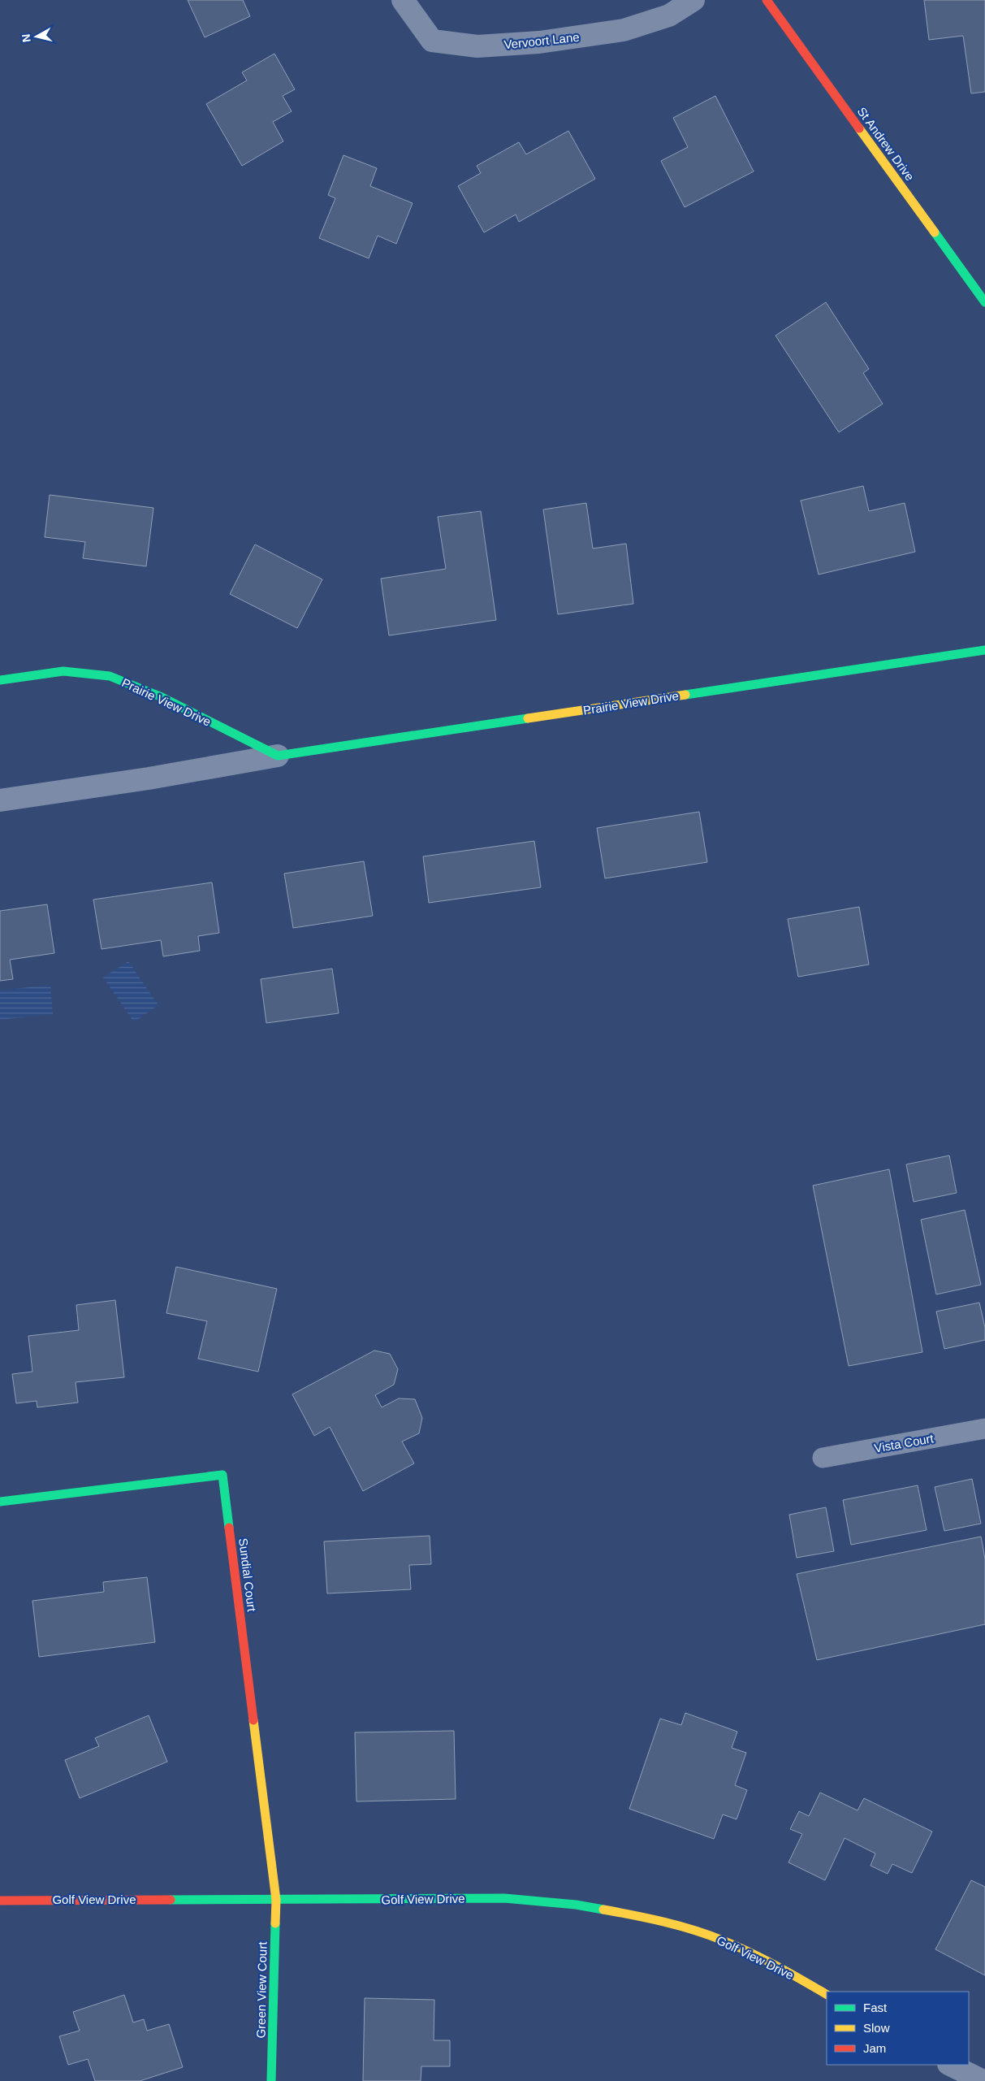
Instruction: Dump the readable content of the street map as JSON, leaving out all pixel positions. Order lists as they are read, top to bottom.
{
  "streets": {
    "street": [
      "Vervoort Lane",
      "St Andrew Drive",
      "Prairie View Drive",
      "Sundial Court",
      "Golf View Drive",
      "Green View Court"
    ],
    "lane": ["Vista Court"]
  },
  "crossings": [
    ["Sundial Court", "Golf View Drive"],
    ["Sundial Court", "Green View Court"],
    ["Golf View Drive", "Green View Court"]
  ],
  "legend": ["Fast", "Slow", "Jam"],
  "north": "left"
}
